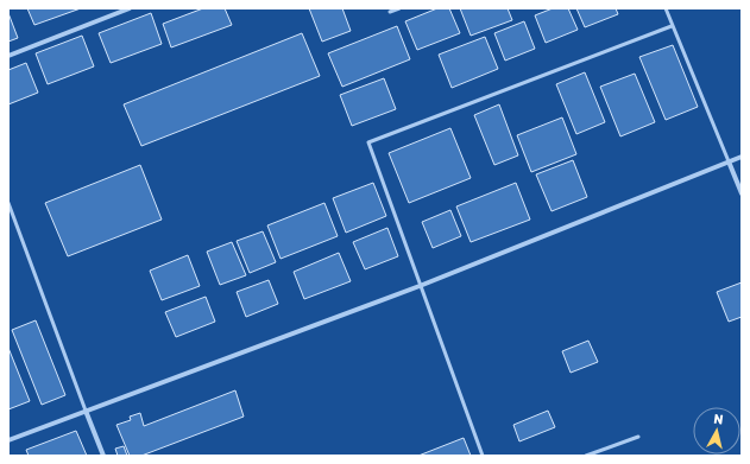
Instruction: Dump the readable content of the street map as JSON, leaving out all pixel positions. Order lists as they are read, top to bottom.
{
  "north": "top"
}
